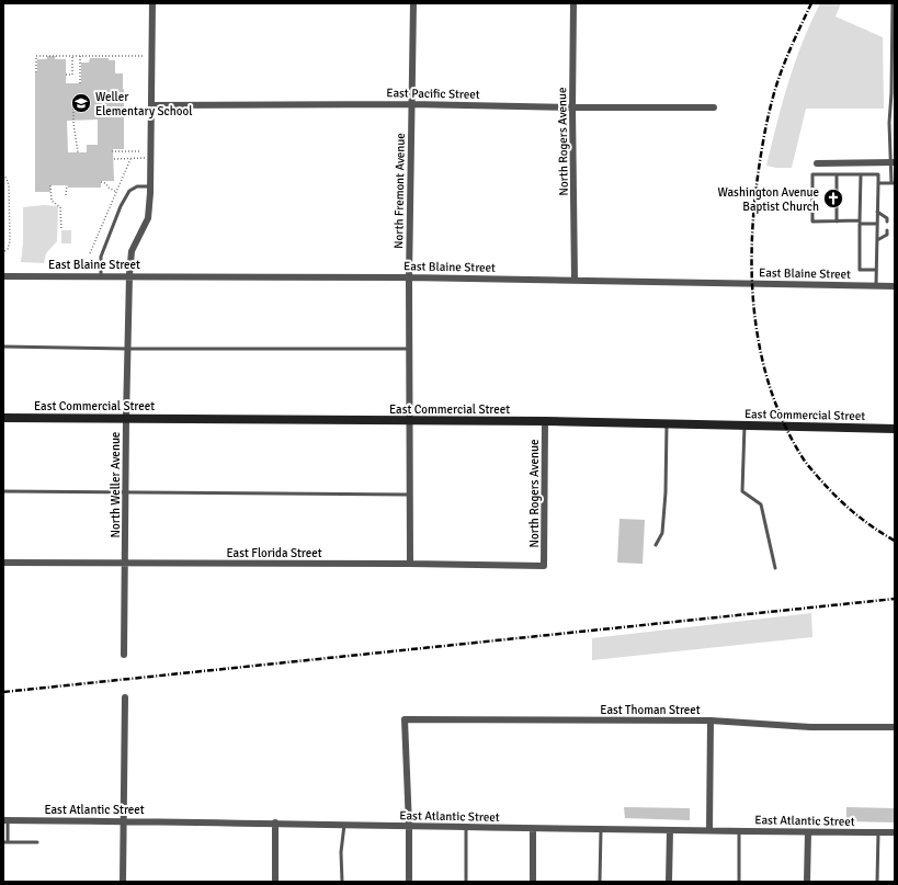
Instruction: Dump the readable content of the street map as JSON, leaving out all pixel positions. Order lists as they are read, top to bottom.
{
  "streets": {
    "street": [
      "East Pacific Street",
      "North Rogers Avenue",
      "North Fremont Avenue",
      "East Blaine Street",
      "East Commercial Street",
      "North Weller Avenue",
      "East Florida Street",
      "East Thoman Street",
      "East Atlantic Street"
    ]
  },
  "crossings": [
    ["East Pacific Street", "North Rogers Avenue"],
    ["East Pacific Street", "North Fremont Avenue"],
    ["East Pacific Street", "North Weller Avenue"],
    ["North Rogers Avenue", "East Blaine Street"],
    ["North Rogers Avenue", "East Commercial Street"],
    ["North Rogers Avenue", "East Florida Street"],
    ["North Fremont Avenue", "East Blaine Street"],
    ["North Fremont Avenue", "East Commercial Street"],
    ["North Fremont Avenue", "East Florida Street"],
    ["East Blaine Street", "North Weller Avenue"],
    ["East Commercial Street", "North Weller Avenue"],
    ["North Weller Avenue", "East Florida Street"],
    ["East Thoman Street", "East Atlantic Street"]
  ],
  "places": {
    "school or university": ["Weller Elementary School"],
    "church": ["Washington Avenue Baptist Church"]
  }
}
